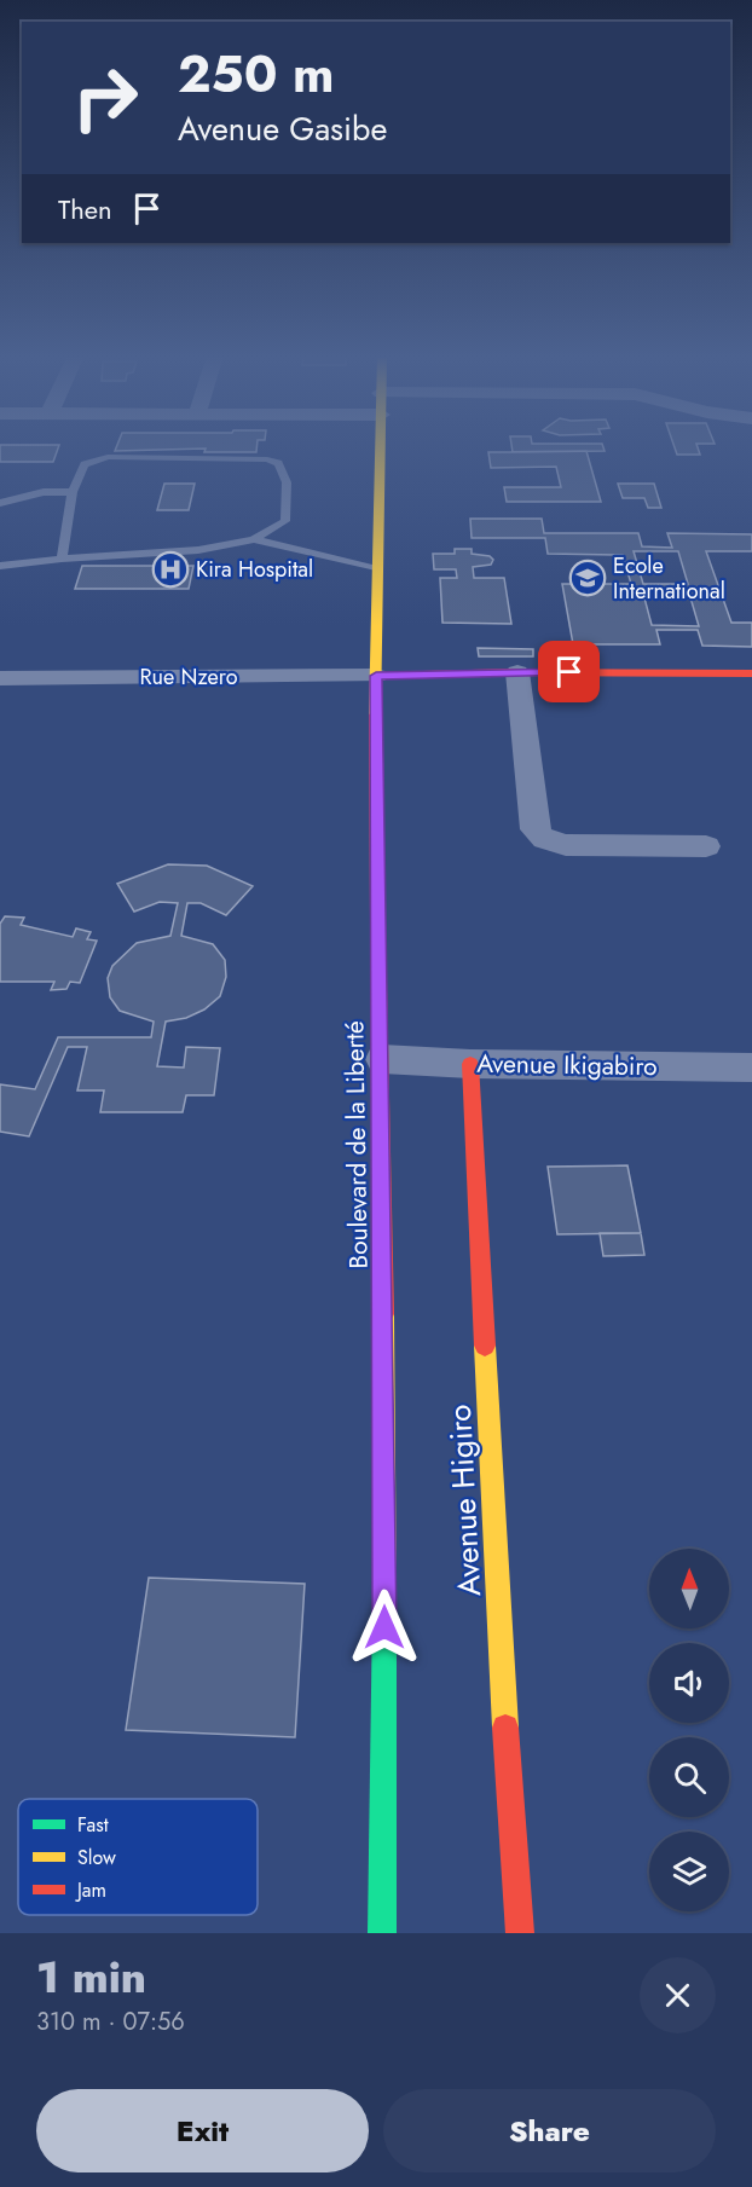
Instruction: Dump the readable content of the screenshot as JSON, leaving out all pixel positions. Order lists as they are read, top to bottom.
{
  "streets": {
    "main road": ["Boulevard de la Liberté", "Avenue Higiro"],
    "street": ["Rue Nzero", "Avenue Ikigabiro"]
  },
  "crossings": [
    ["Rue Nzero", "Boulevard de la Liberté"],
    ["Avenue Ikigabiro", "Boulevard de la Liberté"],
    ["Avenue Ikigabiro", "Avenue Higiro"]
  ],
  "places": {
    "hospital": ["Kira Hospital"],
    "school or university": ["Ecole International"]
  },
  "legend": ["Fast", "Slow", "Jam"],
  "north": "top",
  "page": {
    "turn": ["250 m", "Avenue Gasibe"],
    "then": "Then",
    "heading": ["1 min", "310 m · 07:56"],
    "buttons": ["Exit", "Share"]
  }
}
